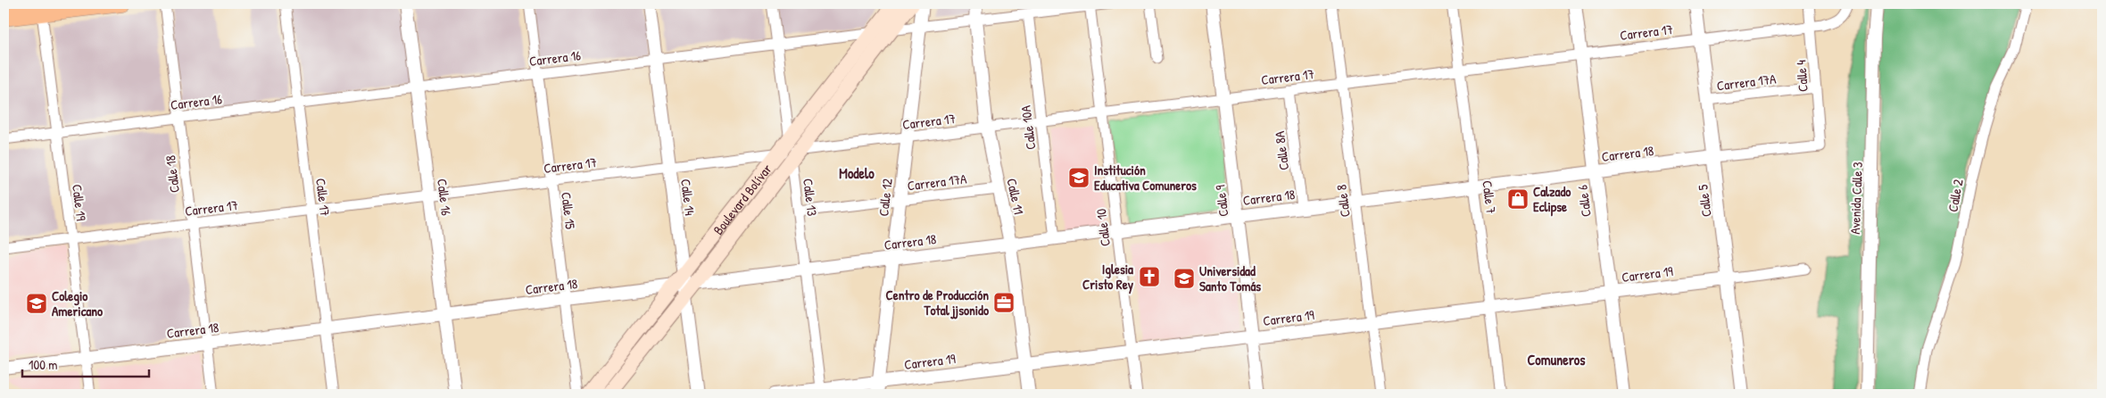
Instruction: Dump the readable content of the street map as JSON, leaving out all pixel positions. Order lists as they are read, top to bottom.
{
  "streets": {
    "main road": ["Boulevard Bolívar"],
    "street": [
      "Carrera 17",
      "Carrera 16",
      "Calle 4",
      "Carrera 17A",
      "Calle 10A",
      "Calle 8A",
      "Carrera 18",
      "Calle 18",
      "Calle 2",
      "Calle 11",
      "Calle 17",
      "Calle 16",
      "Calle 14",
      "Calle 13",
      "Calle 12",
      "Calle 7",
      "Avenida Calle 3",
      "Calle 9",
      "Calle 8",
      "Calle 6",
      "Calle 5",
      "Calle 19",
      "Calle 15",
      "Calle 10",
      "Carrera 19"
    ]
  },
  "crossings": [
    ["Carrera 17", "Calle 4"],
    ["Carrera 17", "Calle 10A"],
    ["Carrera 17", "Calle 8A"],
    ["Carrera 17", "Calle 18"],
    ["Carrera 17", "Calle 11"],
    ["Carrera 17", "Calle 17"],
    ["Carrera 17", "Calle 16"],
    ["Carrera 17", "Calle 14"],
    ["Carrera 17", "Calle 13"],
    ["Carrera 17", "Calle 12"],
    ["Carrera 17", "Calle 7"],
    ["Carrera 17", "Boulevard Bolívar"],
    ["Carrera 17", "Calle 9"],
    ["Carrera 17", "Calle 8"],
    ["Carrera 17", "Calle 6"],
    ["Carrera 17", "Calle 5"],
    ["Carrera 17", "Calle 19"],
    ["Carrera 17", "Calle 15"],
    ["Carrera 17", "Calle 10"],
    ["Carrera 16", "Calle 10A"],
    ["Carrera 16", "Calle 18"],
    ["Carrera 16", "Calle 11"],
    ["Carrera 16", "Calle 17"],
    ["Carrera 16", "Calle 16"],
    ["Carrera 16", "Calle 14"],
    ["Carrera 16", "Calle 13"],
    ["Carrera 16", "Calle 12"],
    ["Carrera 16", "Boulevard Bolívar"],
    ["Carrera 16", "Calle 19"],
    ["Carrera 16", "Calle 15"],
    ["Carrera 16", "Calle 10"],
    ["Calle 4", "Carrera 17A"],
    ["Calle 4", "Carrera 18"],
    ["Carrera 17A", "Calle 11"],
    ["Carrera 17A", "Calle 13"],
    ["Carrera 17A", "Calle 12"],
    ["Carrera 17A", "Calle 5"],
    ["Calle 10A", "Carrera 18"],
    ["Calle 8A", "Carrera 18"],
    ["Carrera 18", "Calle 18"],
    ["Carrera 18", "Calle 11"],
    ["Carrera 18", "Calle 17"],
    ["Carrera 18", "Calle 16"],
    ["Carrera 18", "Calle 14"],
    ["Carrera 18", "Calle 13"],
    ["Carrera 18", "Calle 12"],
    ["Carrera 18", "Calle 7"],
    ["Carrera 18", "Boulevard Bolívar"],
    ["Carrera 18", "Calle 9"],
    ["Carrera 18", "Calle 8"],
    ["Carrera 18", "Calle 6"],
    ["Carrera 18", "Calle 5"],
    ["Carrera 18", "Calle 19"],
    ["Carrera 18", "Calle 15"],
    ["Carrera 18", "Calle 10"],
    ["Calle 11", "Carrera 19"],
    ["Calle 14", "Boulevard Bolívar"],
    ["Calle 13", "Boulevard Bolívar"],
    ["Calle 13", "Carrera 19"],
    ["Calle 12", "Carrera 19"],
    ["Calle 7", "Carrera 19"],
    ["Calle 9", "Carrera 19"],
    ["Calle 8", "Carrera 19"],
    ["Calle 6", "Carrera 19"],
    ["Calle 5", "Carrera 19"],
    ["Calle 10", "Carrera 19"]
  ],
  "districts": ["Modelo", "Comuneros"],
  "places": {
    "school or university": ["Institución Educativa Comuneros", "Universidad Santo Tomás", "Colegio Americano"],
    "shop": ["Calzado Eclipse"],
    "church": ["Iglesia Cristo Rey"],
    "office": ["Centro de Producción Total jjsonido"]
  },
  "scale_bar": "100 m"
}
